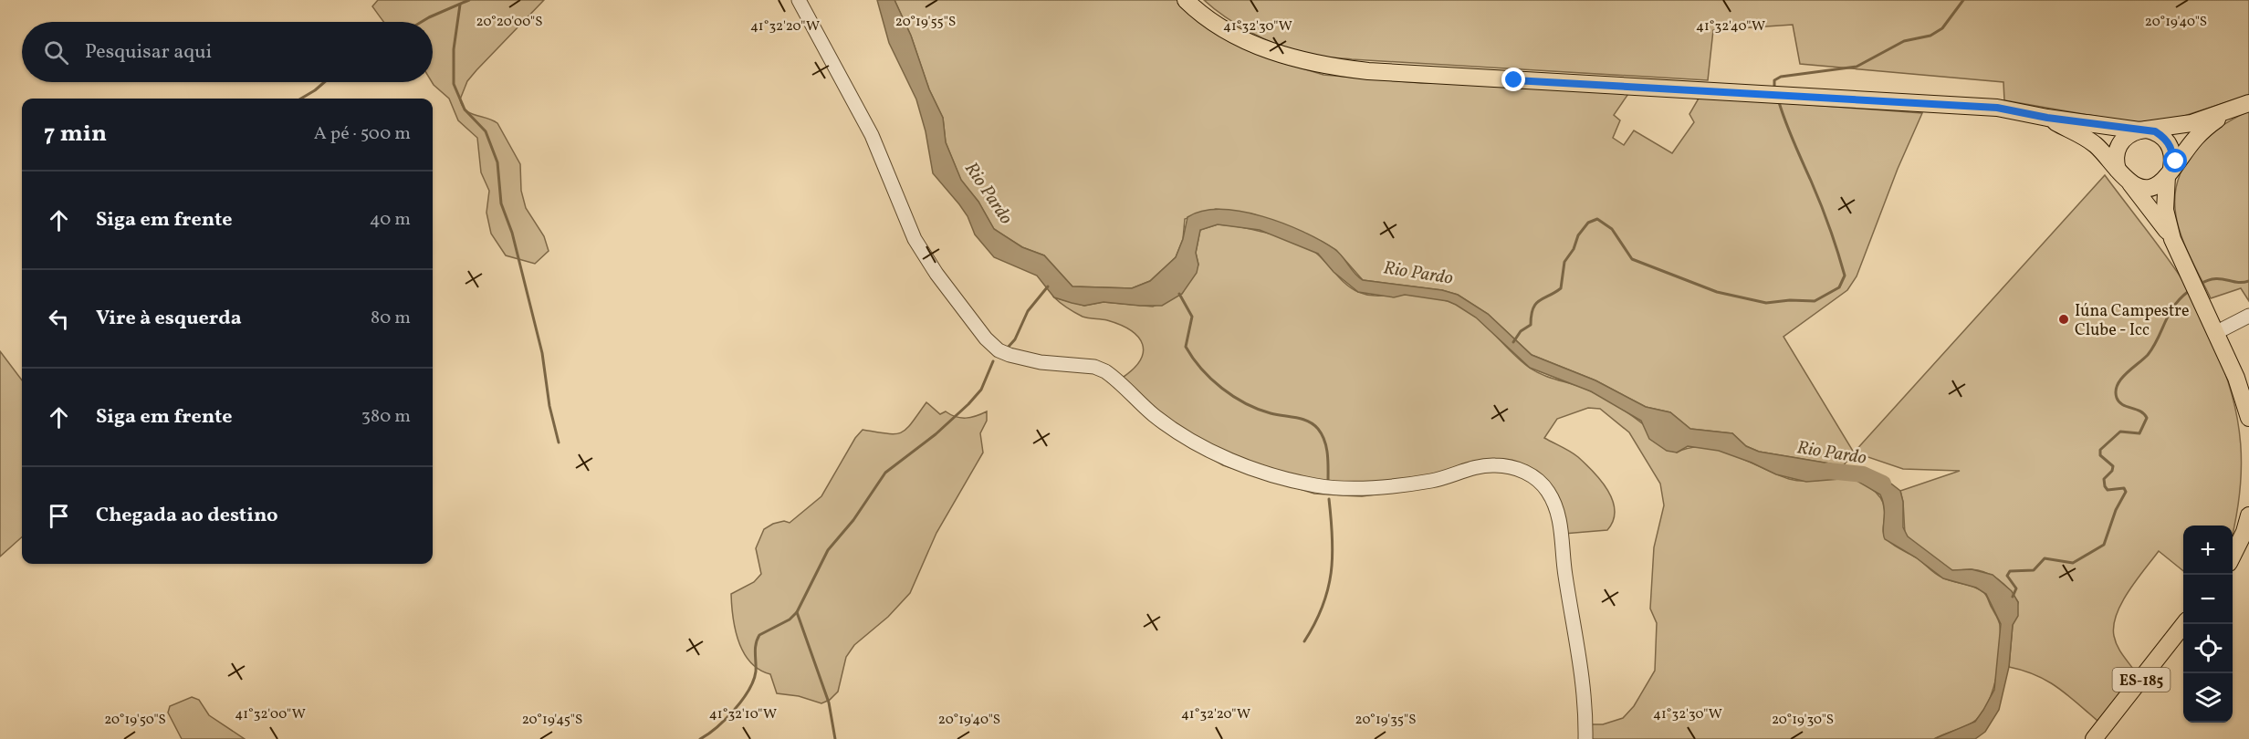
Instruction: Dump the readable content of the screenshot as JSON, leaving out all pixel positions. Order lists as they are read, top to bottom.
{
  "streets": {
    "main road": ["ES-185"]
  },
  "water": ["Rio Pardo"],
  "places": ["Iúna Campestre Clube - Icc"],
  "page": {
    "search": "Pesquisar aqui",
    "heading": ["7 min", "A pé · 500 m"],
    "list": [
      ["Siga em frente", "40 m"],
      ["Vire à esquerda", "80 m"],
      ["Siga em frente", "380 m"],
      "Chegada ao destino"
    ],
    "map_buttons": ["+", "−"]
  },
  "coordinates": [
    "20°20'00\"S",
    "20°19'55\"S",
    "20°19'40\"S",
    "41°32'20\"W",
    "41°32'30\"W",
    "41°32'40\"W",
    "41°32'00\"W",
    "41°32'10\"W",
    "20°19'50\"S",
    "20°19'45\"S",
    "20°19'35\"S",
    "20°19'30\"S"
  ]
}
